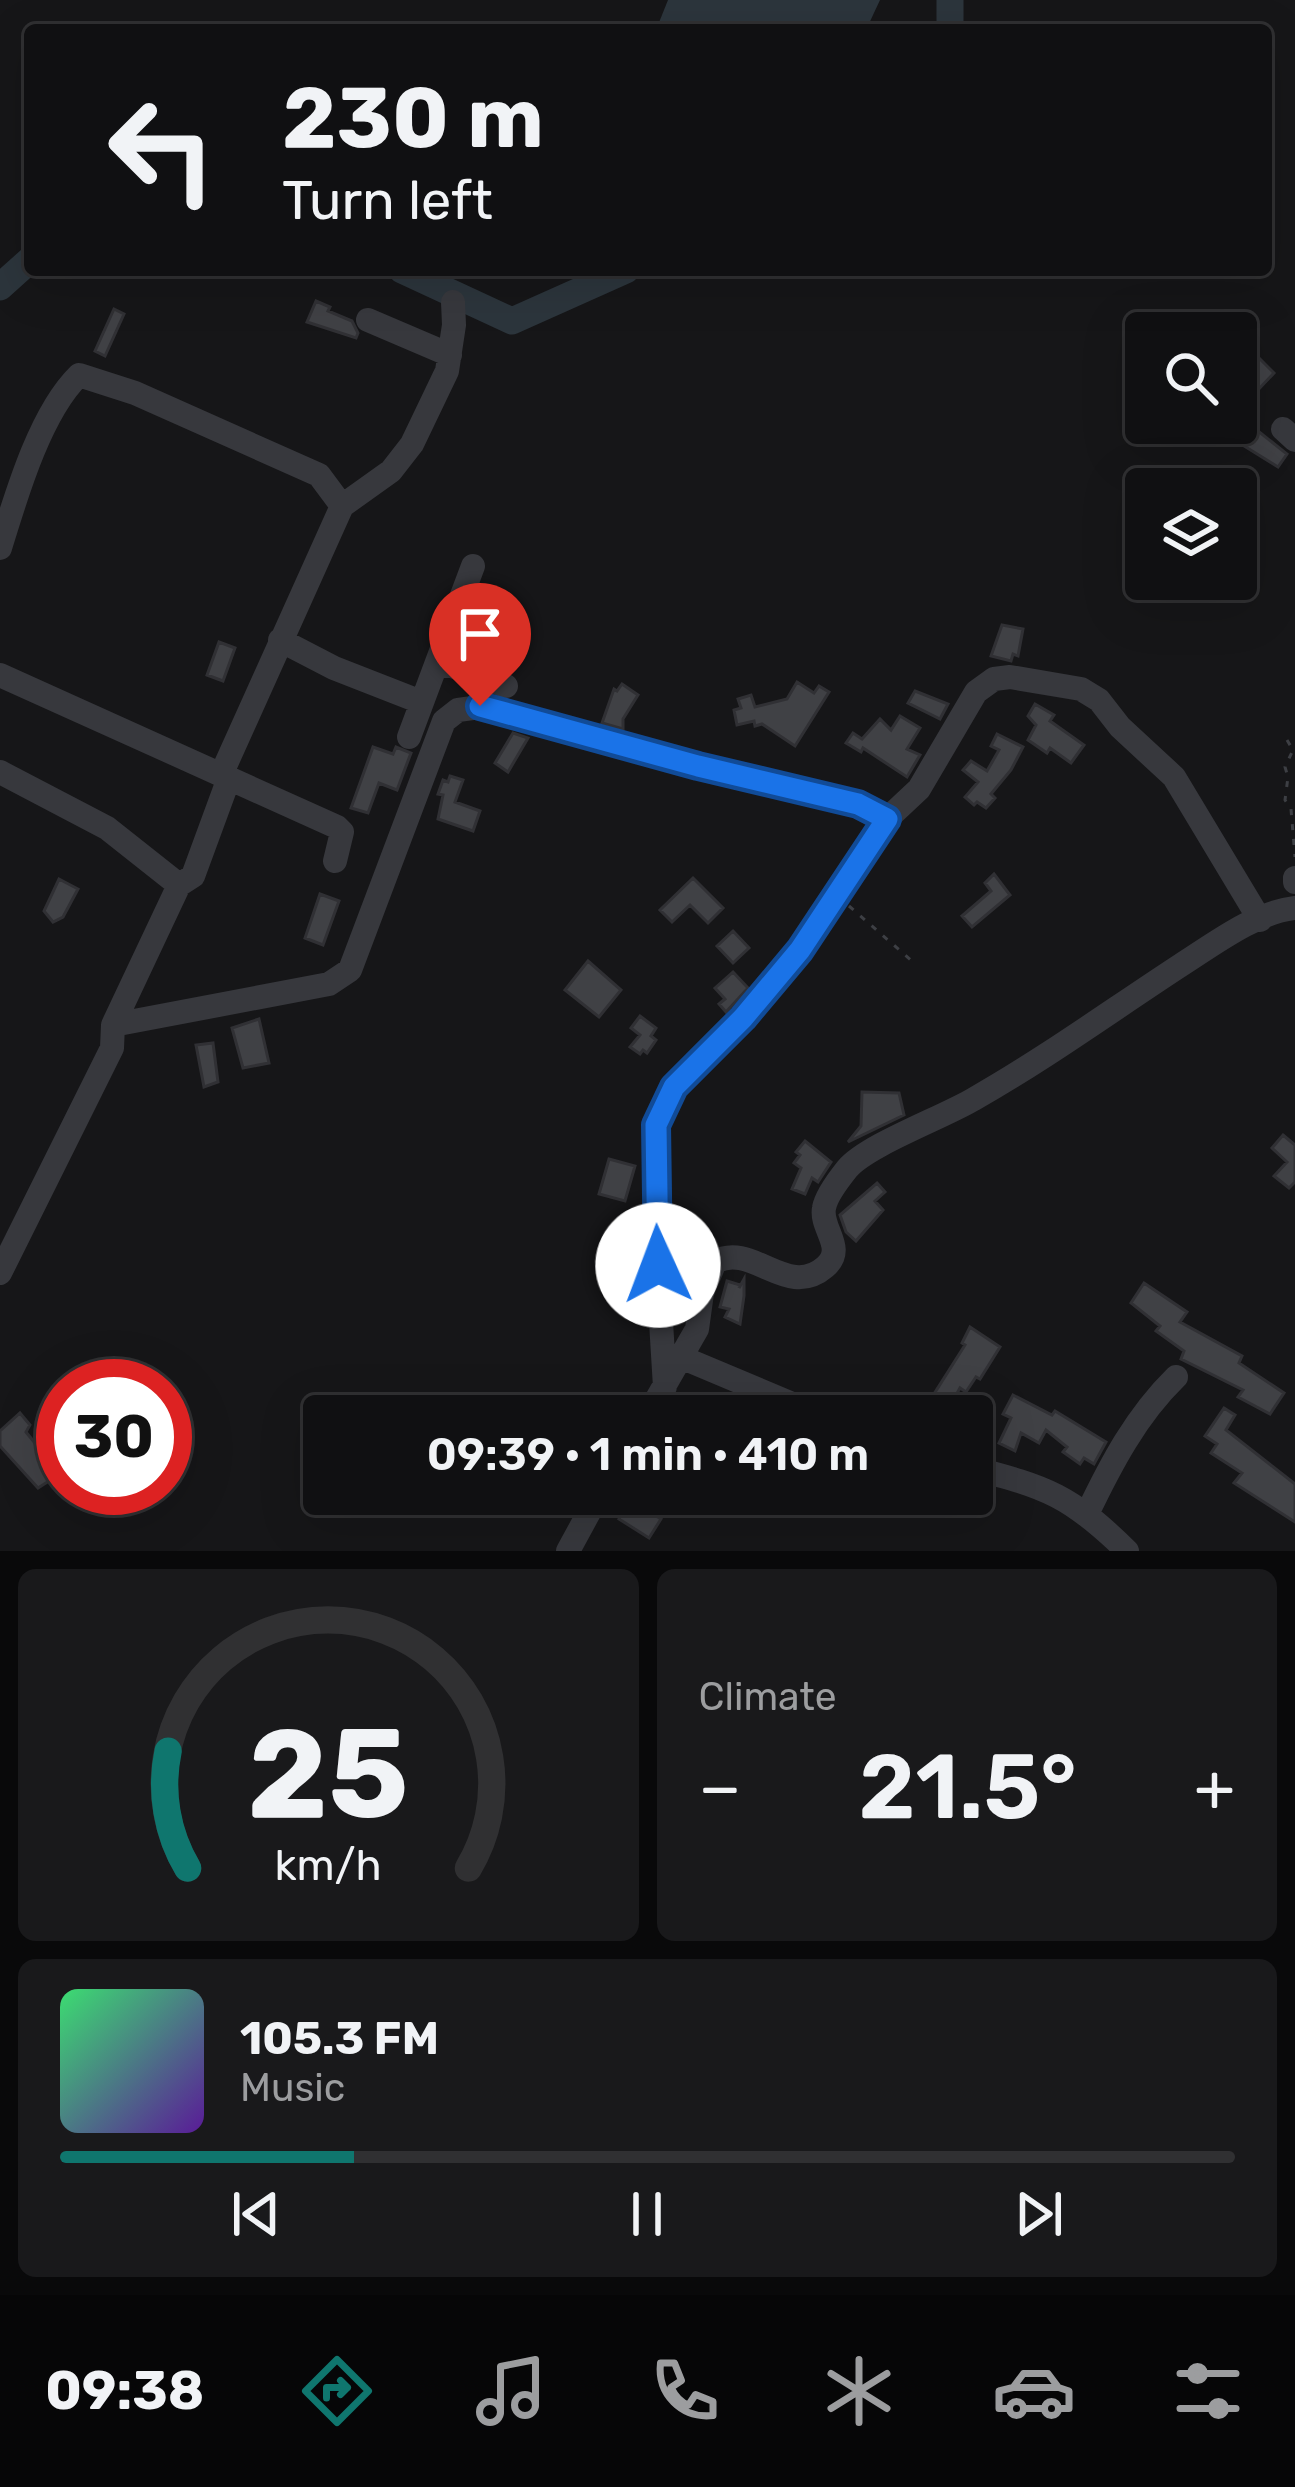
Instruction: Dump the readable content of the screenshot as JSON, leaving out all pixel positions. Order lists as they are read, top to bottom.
{
  "page": {
    "turn": ["230 m", "Turn left"],
    "limit": "30",
    "trip": "09:39 · 1 min · 410 m",
    "tile": "Climate",
    "heat": ["−", "21.5°", "+"],
    "song": ["105.3 FM", "Music"],
    "tabs": "09:38",
    "gauge": ["25", "km/h"]
  }
}
